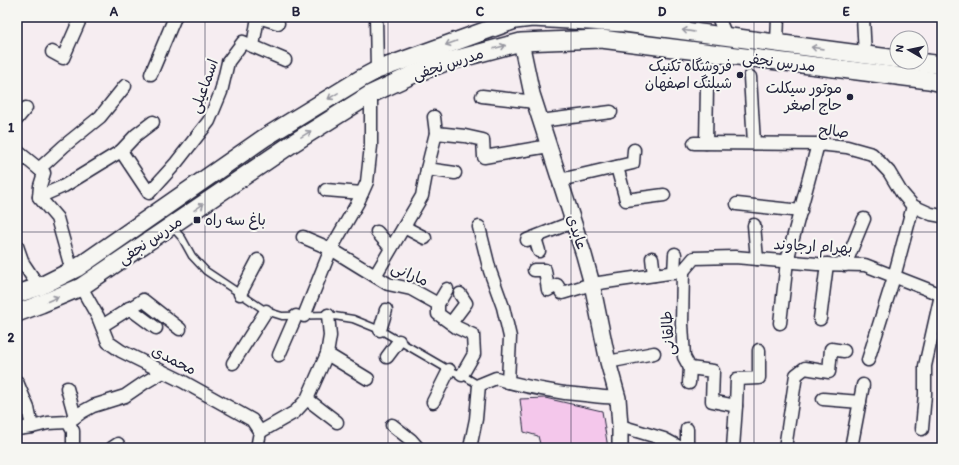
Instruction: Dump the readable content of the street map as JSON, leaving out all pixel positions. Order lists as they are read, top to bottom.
{
  "streets": {
    "main road": ["مدرس نجفی"],
    "street": [
      "اسماعیلی",
      "صالح",
      "عابدی",
      "بهرام ارجاوند",
      "مارانی",
      "طالقانی",
      "محمدی"
    ]
  },
  "crossings": [
    ["مدرس نجفی", "عابدی"],
    ["مدرس نجفی", "محمدی"],
    ["بهرام ارجاوند", "طالقانی"]
  ],
  "places": {
    "other": ["فروشگاه تکنیک شیلنگ اصفهان", "موتور سیکلت حاج اصغر"],
    "transit": ["باغ سه راه"]
  },
  "north": "left",
  "grid": {
    "columns": [
      "A",
      "B",
      "C",
      "D",
      "E"
    ],
    "rows": ["1", "2"]
  }
}
